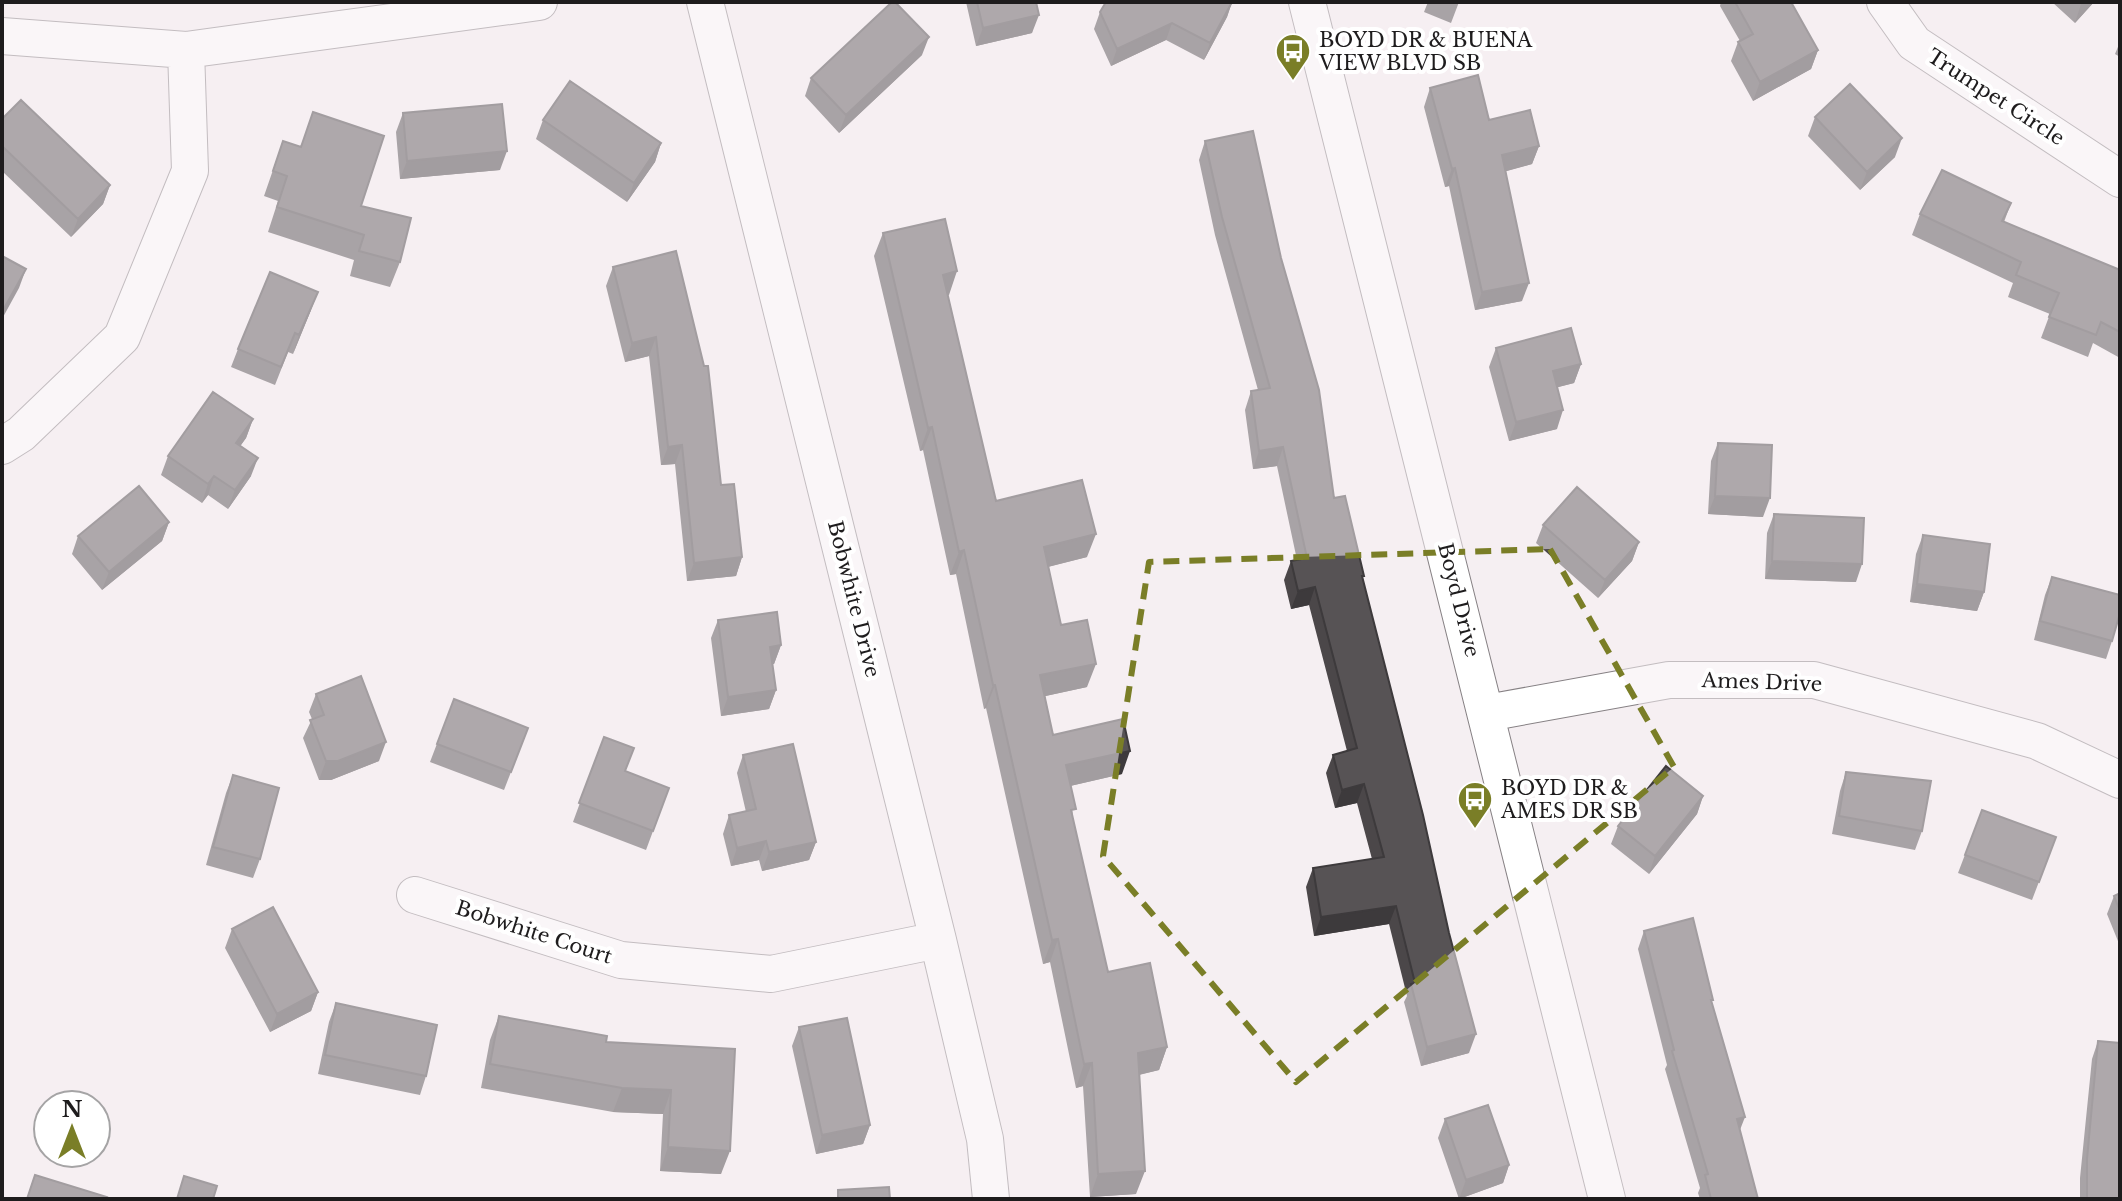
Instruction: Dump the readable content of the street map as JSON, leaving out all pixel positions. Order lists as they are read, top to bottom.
{
  "streets": {
    "street": [
      "Trumpet Circle",
      "Bobwhite Drive",
      "Boyd Drive",
      "Ames Drive",
      "Bobwhite Court"
    ]
  },
  "crossings": [
    ["Bobwhite Drive", "Bobwhite Court"],
    ["Boyd Drive", "Ames Drive"]
  ],
  "places": {
    "bus stop": ["BOYD DR & BUENA VIEW BLVD SB", "BOYD DR & AMES DR SB"]
  },
  "north": "top"
}
